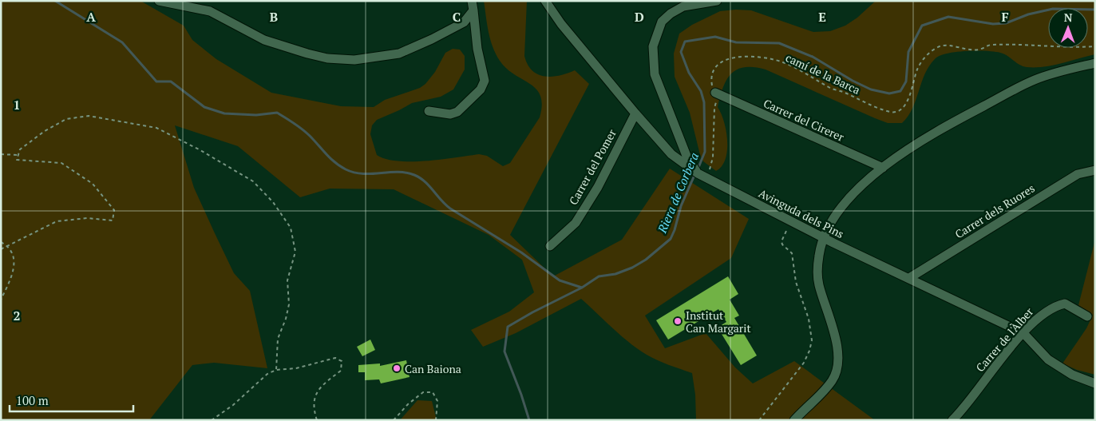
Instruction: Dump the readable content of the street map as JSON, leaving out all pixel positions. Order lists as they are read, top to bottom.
{
  "streets": {
    "street": [
      "Carrer del Cirerer",
      "Carrer del Pomer",
      "Carrer dels Ruores",
      "Avinguda dels Pins",
      "Carrer de l'Àlber"
    ],
    "path": ["camí de la Barca"]
  },
  "crossings": [
    ["camí de la Barca", "Carrer del Cirerer"],
    ["camí de la Barca", "Avinguda dels Pins"],
    ["Carrer del Pomer", "Avinguda dels Pins"],
    ["Carrer dels Ruores", "Avinguda dels Pins"],
    ["Avinguda dels Pins", "Carrer de l'Àlber"]
  ],
  "water": ["Riera de Corbera"],
  "places": ["Institut Can Margarit", "Can Baiona"],
  "scale_bar": "100 m",
  "north": "top",
  "grid": {
    "columns": [
      "A",
      "B",
      "C",
      "D",
      "E",
      "F"
    ],
    "rows": ["1", "2"]
  }
}
